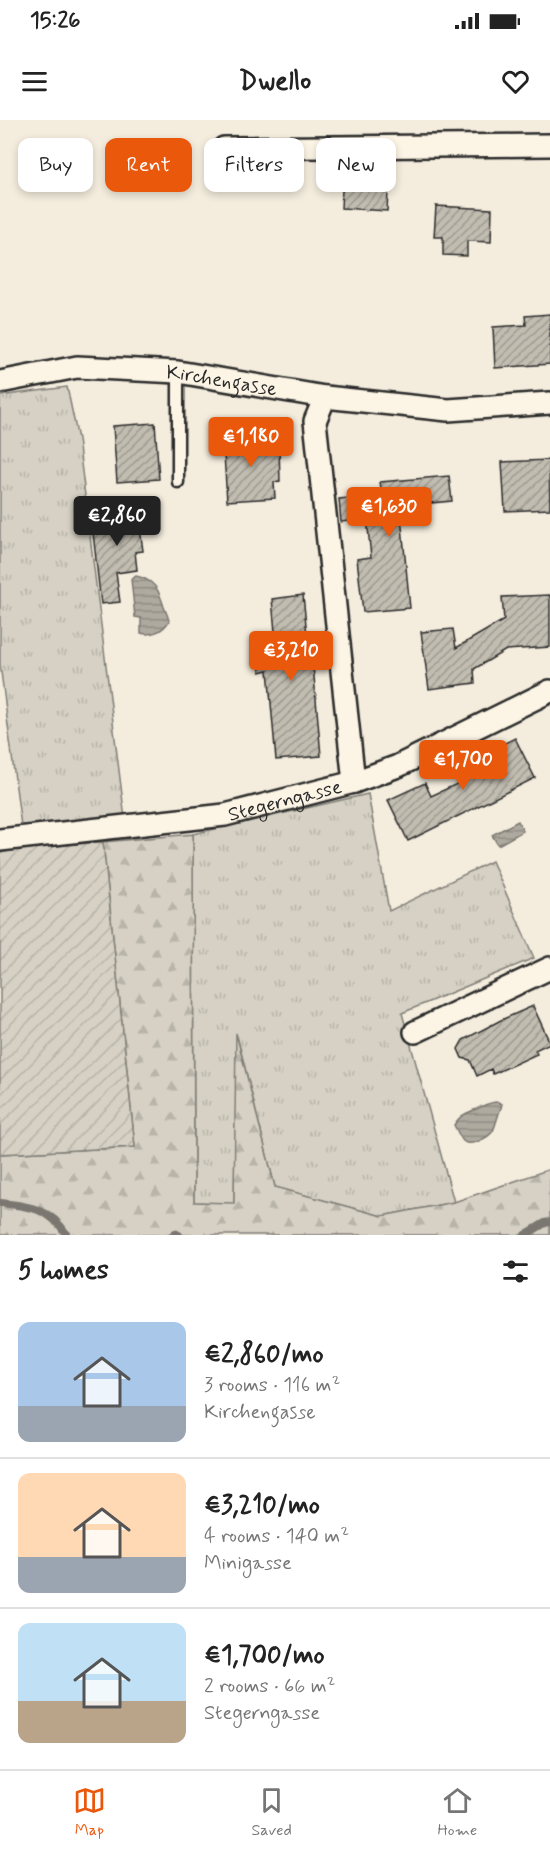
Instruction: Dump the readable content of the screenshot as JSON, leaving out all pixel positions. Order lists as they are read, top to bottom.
{
  "streets": {
    "street": ["Kirchengasse", "Stegerngasse"]
  },
  "page": {
    "status": "15:26",
    "header": "Dwello",
    "chip": [
      "Buy",
      "Rent",
      "Filters",
      "New"
    ],
    "price": [
      "€1,180",
      "€1,630",
      "€2,860",
      "€3,210",
      "€1,700"
    ],
    "heading": "5 homes",
    "list": [
      {
        "name": "€2,860/mo",
        "note": "3 rooms · 116 m² · Kirchengasse"
      },
      {
        "name": "€3,210/mo",
        "note": "4 rooms · 140 m² · Minigasse"
      },
      {
        "name": "€1,700/mo",
        "note": "2 rooms · 66 m² · Stegerngasse"
      }
    ],
    "tabs": ["Map", "Saved", "Home"]
  }
}
